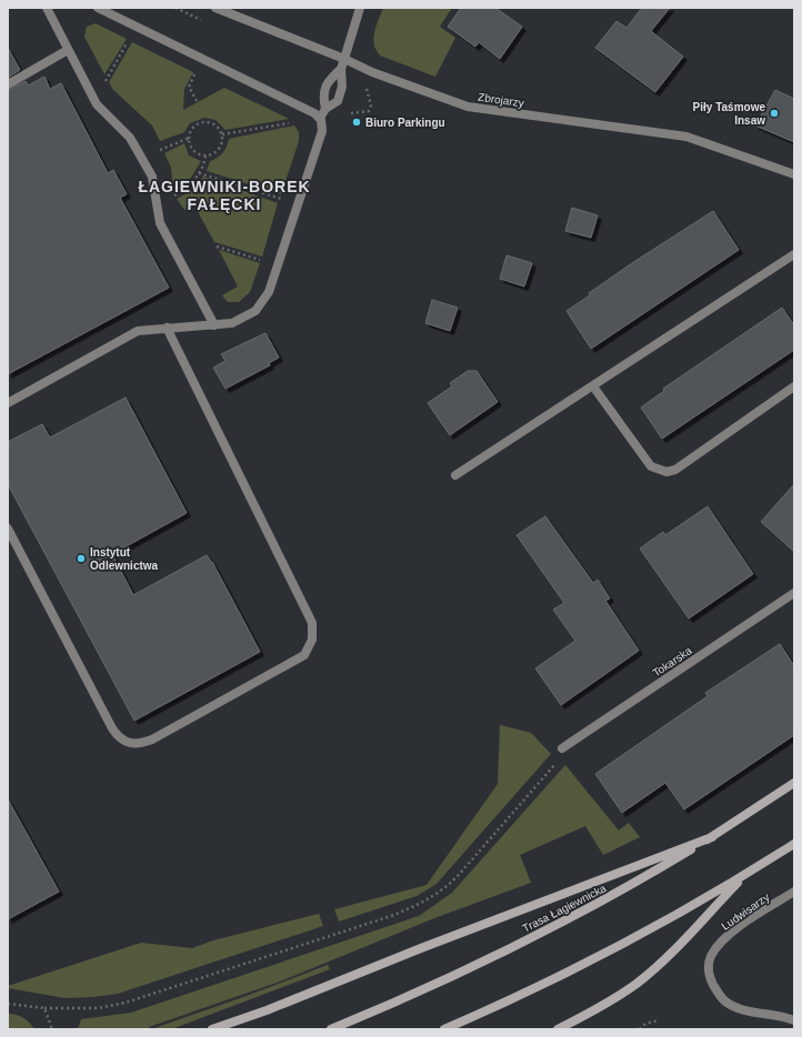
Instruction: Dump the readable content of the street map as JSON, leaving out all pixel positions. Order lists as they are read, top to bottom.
{
  "streets": {
    "main road": ["Trasa Łagiewnicka"],
    "street": ["Zbrojarzy", "Tokarska", "Ludwisarzy"]
  },
  "districts": ["ŁAGIEWNIKI-BOREK FAŁĘCKI"],
  "places": ["Piły Taśmowe Insaw", "Biuro Parkingu", "Instytut Odlewnictwa"]
}
